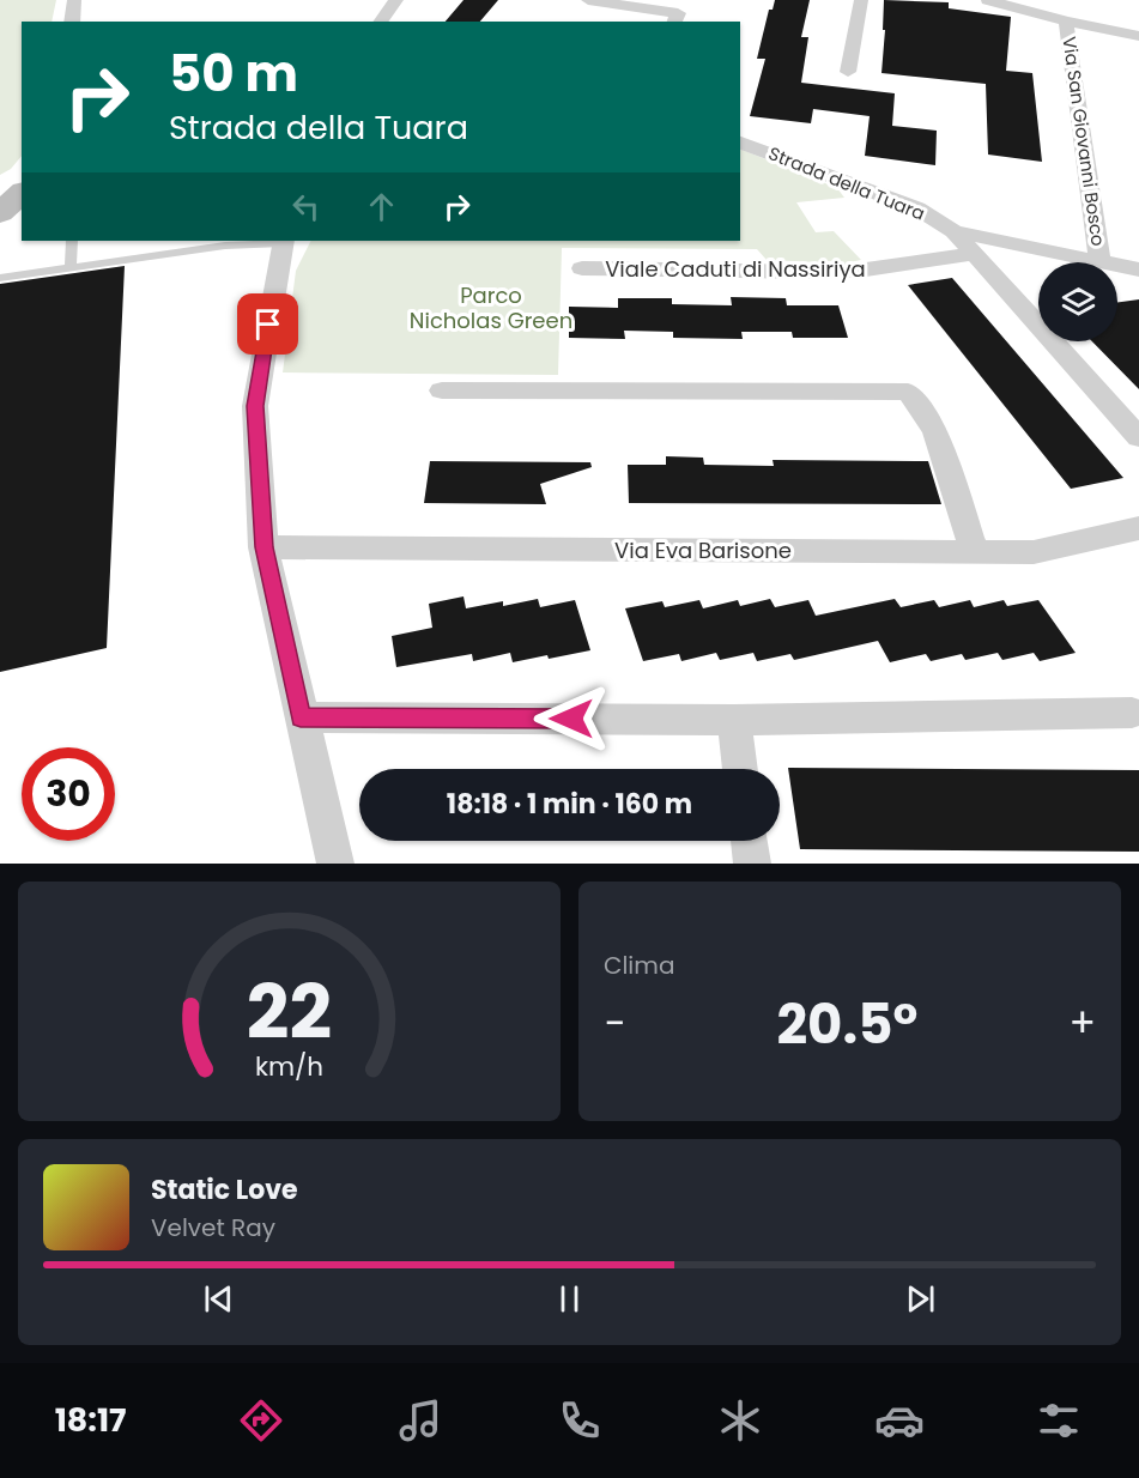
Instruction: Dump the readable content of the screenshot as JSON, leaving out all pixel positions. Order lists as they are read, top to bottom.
{
  "streets": {
    "street": [
      "Via San Giovanni Bosco",
      "Strada della Tuara",
      "Viale Caduti di Nassiriya",
      "Via Eva Barisone"
    ]
  },
  "parks": ["Parco Nicholas Green"],
  "page": {
    "turn": ["50 m", "Strada della Tuara"],
    "limit": "30",
    "trip": "18:18 · 1 min · 160 m",
    "tile": "Clima",
    "heat": ["−", "20.5°", "+"],
    "song": ["Static Love", "Velvet Ray"],
    "tabs": "18:17",
    "gauge": ["22", "km/h"]
  }
}
